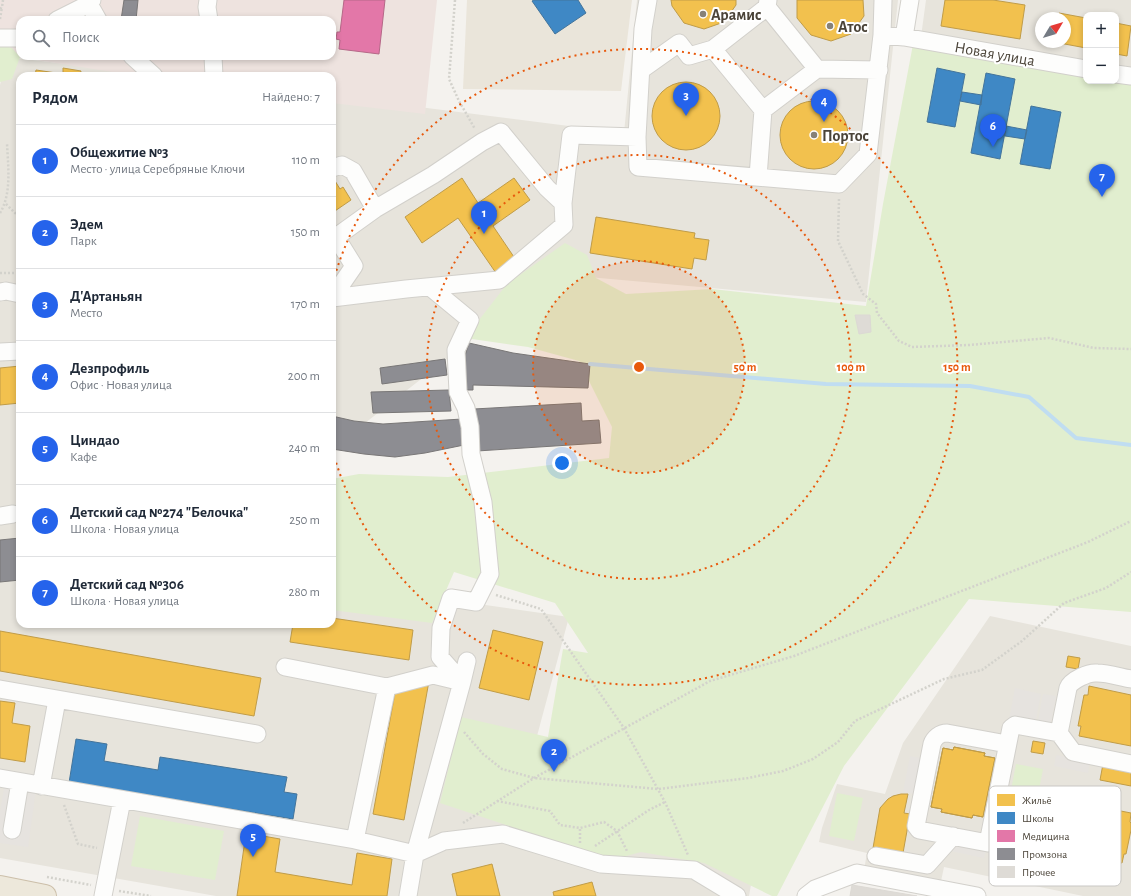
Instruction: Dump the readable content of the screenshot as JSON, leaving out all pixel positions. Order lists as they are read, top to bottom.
{
  "streets": {
    "street": ["Новая улица"]
  },
  "places": ["Арамис", "Атос", "Портос"],
  "legend": [
    "Жильё",
    "Школы",
    "Медицина",
    "Промзона",
    "Прочее"
  ],
  "north": "top right",
  "page": {
    "map_buttons": ["+", "−"],
    "search": "Поиск",
    "heading": ["Рядом", "Найдено: 7"],
    "pins": [
      "3",
      "4",
      "6",
      "7",
      "1",
      "2",
      "5"
    ],
    "list": [
      {
        "mark": "1",
        "name": "Общежитие №3",
        "note": "Место · улица Серебряные Ключи",
        "value": "110 m"
      },
      {
        "mark": "2",
        "name": "Эдем",
        "note": "Парк",
        "value": "150 m"
      },
      {
        "mark": "3",
        "name": "Д'Артаньян",
        "note": "Место",
        "value": "170 m"
      },
      {
        "mark": "4",
        "name": "Дезпрофиль",
        "note": "Офис · Новая улица",
        "value": "200 m"
      },
      {
        "mark": "5",
        "name": "Циндао",
        "note": "Кафе",
        "value": "240 m"
      },
      {
        "mark": "6",
        "name": "Детский сад №274 \"Белочка\"",
        "note": "Школа · Новая улица",
        "value": "250 m"
      },
      {
        "mark": "7",
        "name": "Детский сад №306",
        "note": "Школа · Новая улица",
        "value": "280 m"
      }
    ]
  },
  "rings": ["50 m", "100 m", "150 m"]
}
